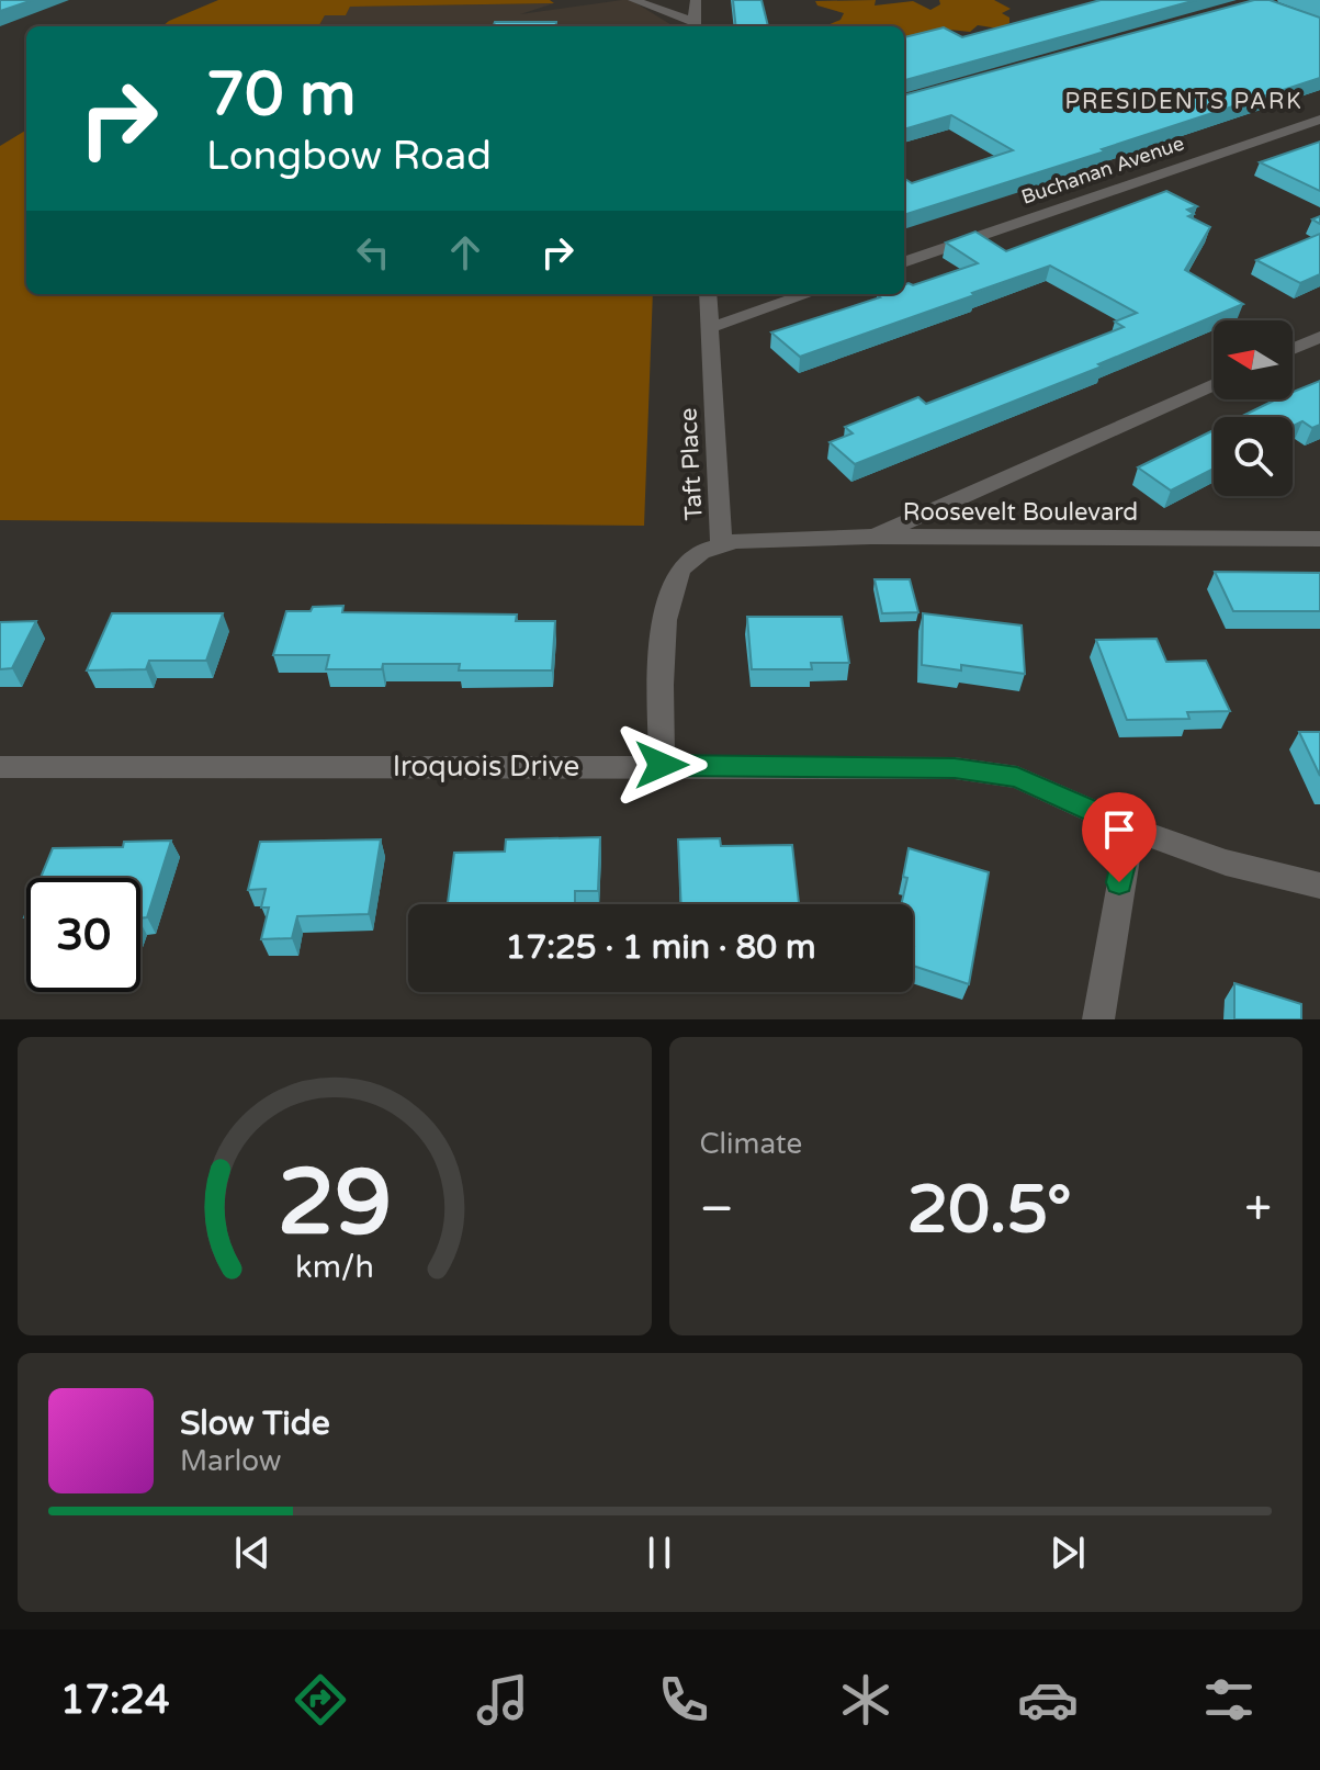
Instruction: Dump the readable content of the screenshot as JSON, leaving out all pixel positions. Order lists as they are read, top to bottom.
{
  "streets": {
    "street": [
      "Buchanan Avenue",
      "Taft Place",
      "Roosevelt Boulevard",
      "Iroquois Drive"
    ]
  },
  "crossings": [
    ["Taft Place", "Roosevelt Boulevard"],
    ["Taft Place", "Iroquois Drive"]
  ],
  "districts": ["PRESIDENTS PARK"],
  "north": "left",
  "page": {
    "turn": ["70 m", "Longbow Road"],
    "limit": "30",
    "trip": "17:25 · 1 min · 80 m",
    "tile": "Climate",
    "heat": ["−", "20.5°", "+"],
    "song": ["Slow Tide", "Marlow"],
    "tabs": "17:24",
    "gauge": ["29", "km/h"]
  }
}
